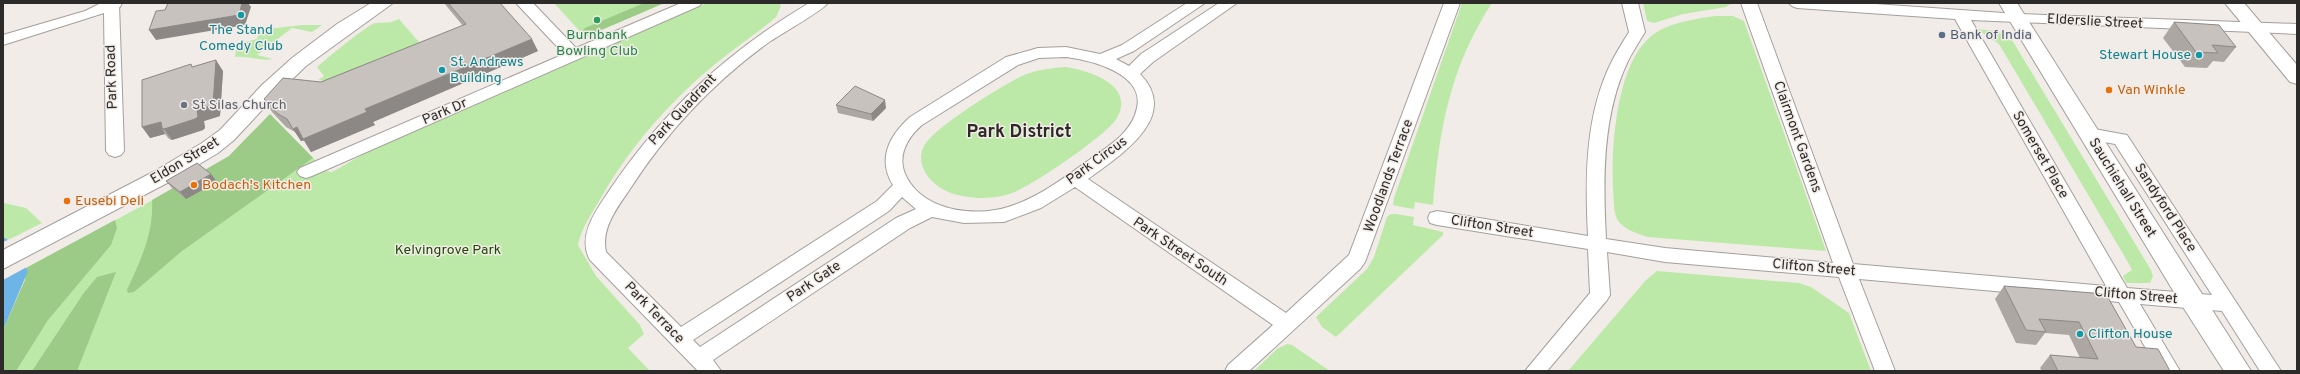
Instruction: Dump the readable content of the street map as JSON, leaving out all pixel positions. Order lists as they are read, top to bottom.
{
  "streets": {
    "street": [
      "Elderslie Street",
      "Park Road",
      "Park Quadrant",
      "Park Dr",
      "Clairmont Gardens",
      "Somerset Place",
      "Eldon Street",
      "Park Circus",
      "Woodlands Terrace",
      "Sauchiehall Street",
      "Sandyford Place",
      "Clifton Street",
      "Park Street South",
      "Park Gate",
      "Park Terrace"
    ]
  },
  "crossings": [
    ["Elderslie Street", "Somerset Place"],
    ["Elderslie Street", "Sauchiehall Street"],
    ["Park Quadrant", "Park Terrace"],
    ["Clairmont Gardens", "Clifton Street"],
    ["Somerset Place", "Clifton Street"],
    ["Park Circus", "Park Street South"],
    ["Park Circus", "Park Gate"],
    ["Woodlands Terrace", "Park Street South"],
    ["Sauchiehall Street", "Sandyford Place"],
    ["Sauchiehall Street", "Clifton Street"],
    ["Park Gate", "Park Terrace"]
  ],
  "districts": ["Park District"],
  "parks": ["Kelvingrove Park"],
  "places": [
    "The Stand Comedy Club",
    "Burnbank Bowling Club",
    "Bank of India",
    "Stewart House",
    "St. Andrews Building",
    "Van Winkle",
    "St Silas Church",
    "Bodach's Kitchen",
    "Eusebi Deli",
    "Clifton House"
  ]
}
